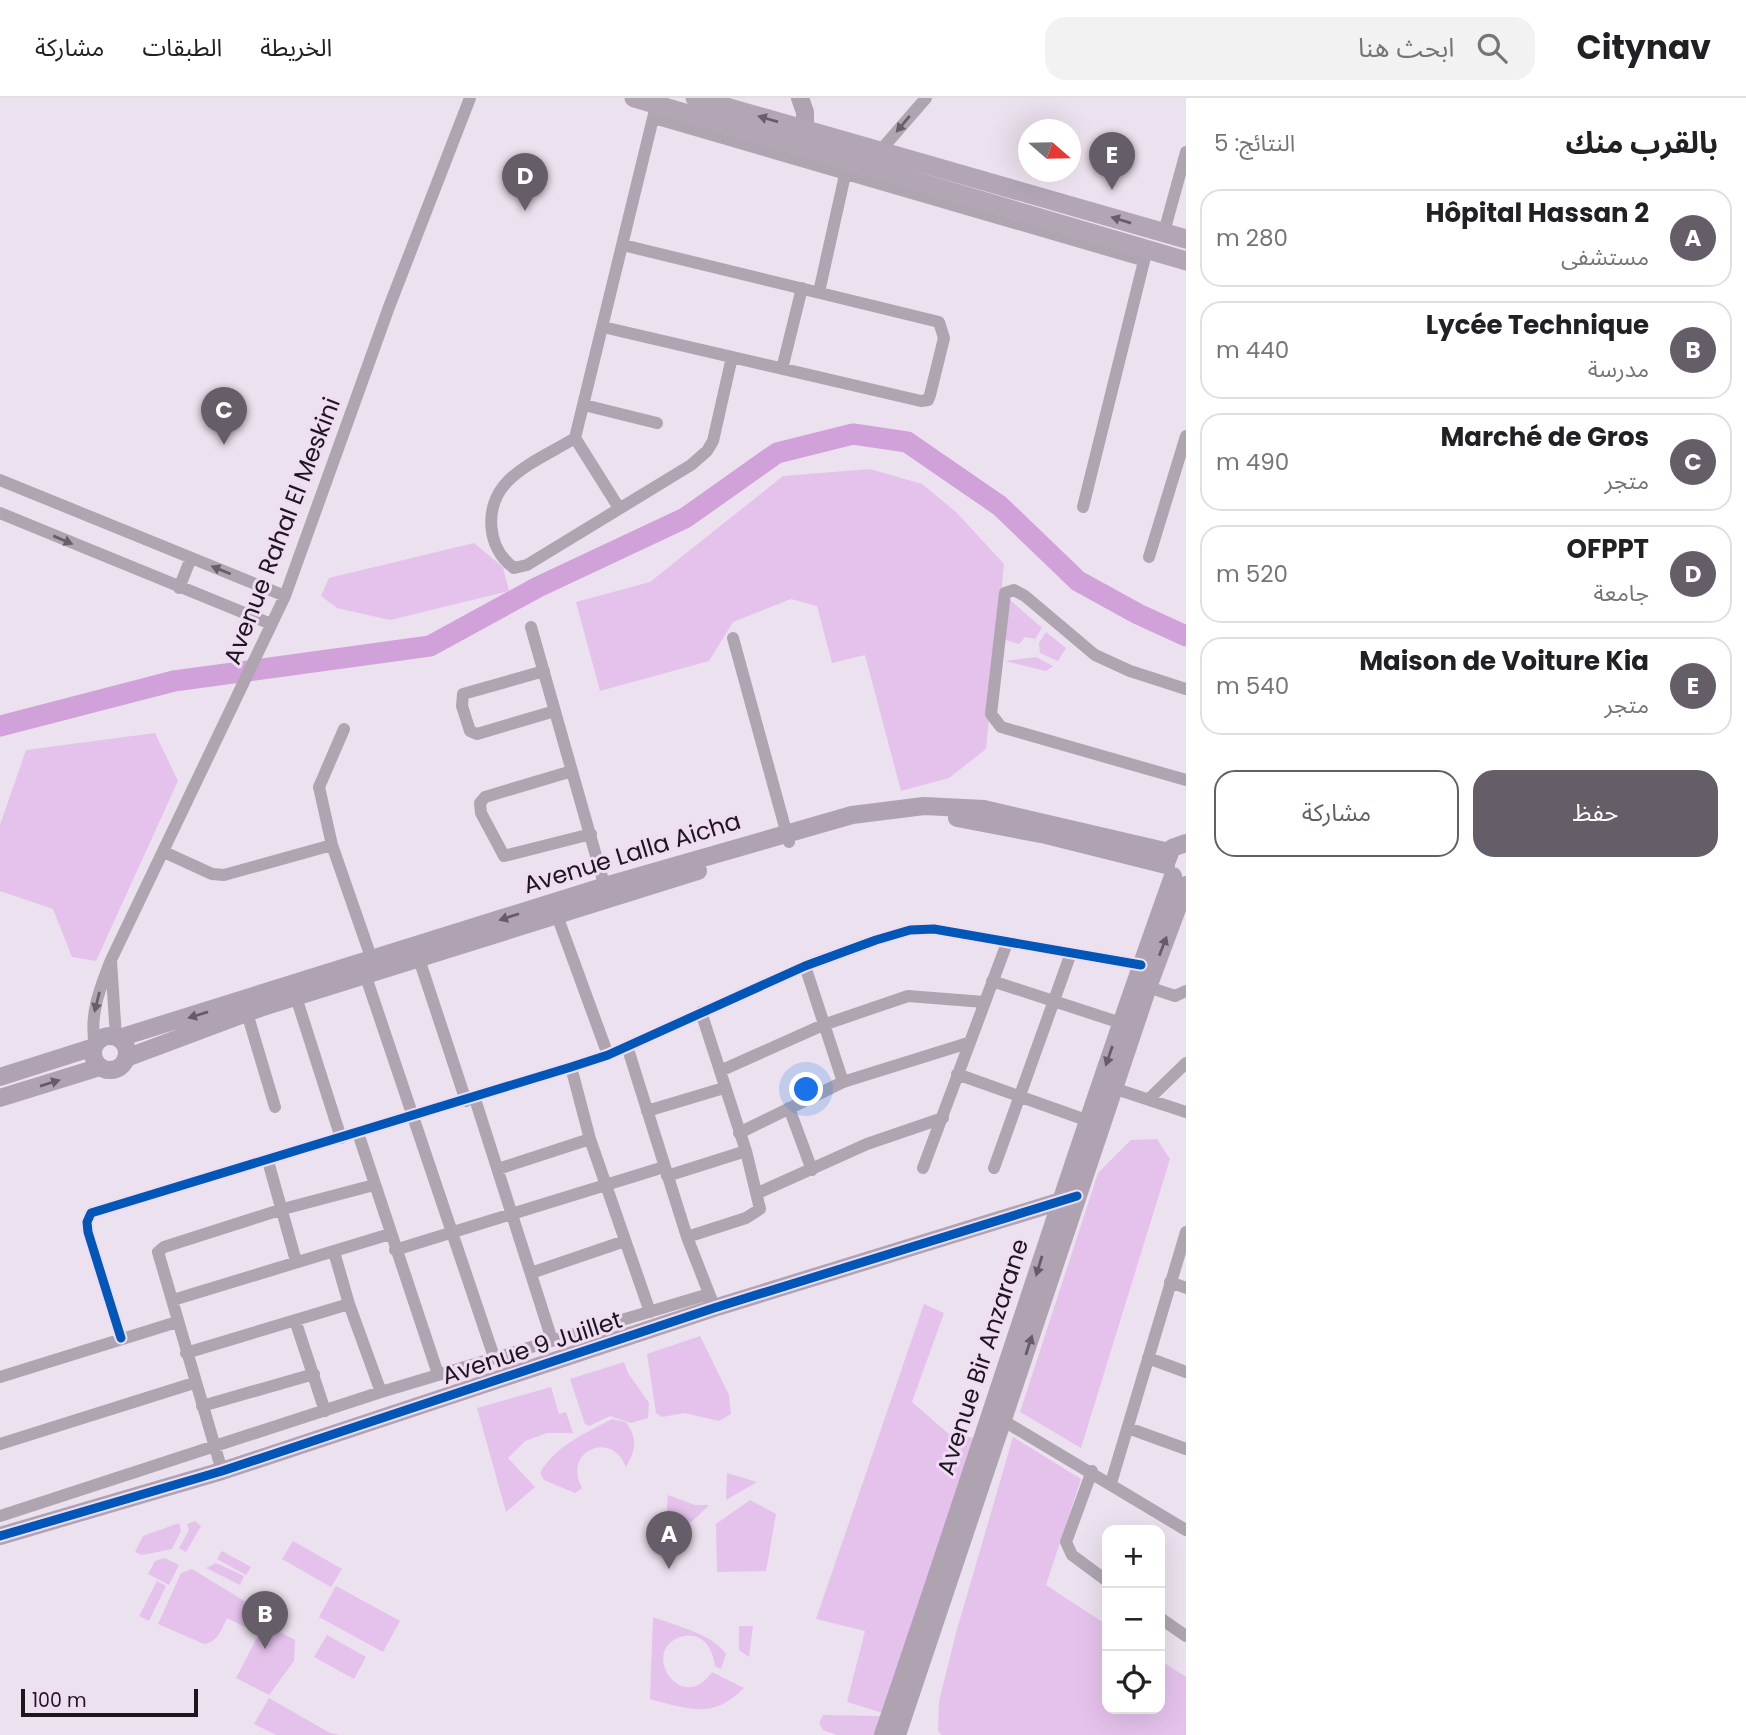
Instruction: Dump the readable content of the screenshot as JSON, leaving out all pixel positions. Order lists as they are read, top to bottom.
{
  "streets": {
    "street": [
      "Avenue Rahal El Meskini",
      "Avenue Lalla Aicha",
      "Avenue 9 Juillet",
      "Avenue Bir Anzarane"
    ]
  },
  "crossings": [
    ["Avenue Rahal El Meskini", "Avenue Lalla Aicha"],
    ["Avenue Lalla Aicha", "Avenue Bir Anzarane"],
    ["Avenue 9 Juillet", "Avenue Bir Anzarane"]
  ],
  "scale_bar": "100 m",
  "north": "right",
  "page": {
    "header": "Citynav",
    "search": "ابحث هنا",
    "nav": ["الخريطة", "الطبقات", "مشاركة"],
    "heading": ["بالقرب منك", "النتائج: 5"],
    "pins": [
      "E",
      "D",
      "C",
      "A",
      "B"
    ],
    "list": [
      {
        "mark": "A",
        "name": "Hôpital Hassan 2",
        "note": "مستشفى",
        "value": "280 m"
      },
      {
        "mark": "B",
        "name": "Lycée Technique",
        "note": "مدرسة",
        "value": "440 m"
      },
      {
        "mark": "C",
        "name": "Marché de Gros",
        "note": "متجر",
        "value": "490 m"
      },
      {
        "mark": "D",
        "name": "OFPPT",
        "note": "جامعة",
        "value": "520 m"
      },
      {
        "mark": "E",
        "name": "Maison de Voiture Kia",
        "note": "متجر",
        "value": "540 m"
      }
    ],
    "buttons": ["حفظ", "مشاركة"],
    "map_buttons": ["+", "−"],
    "scale": "100 m"
  }
}
